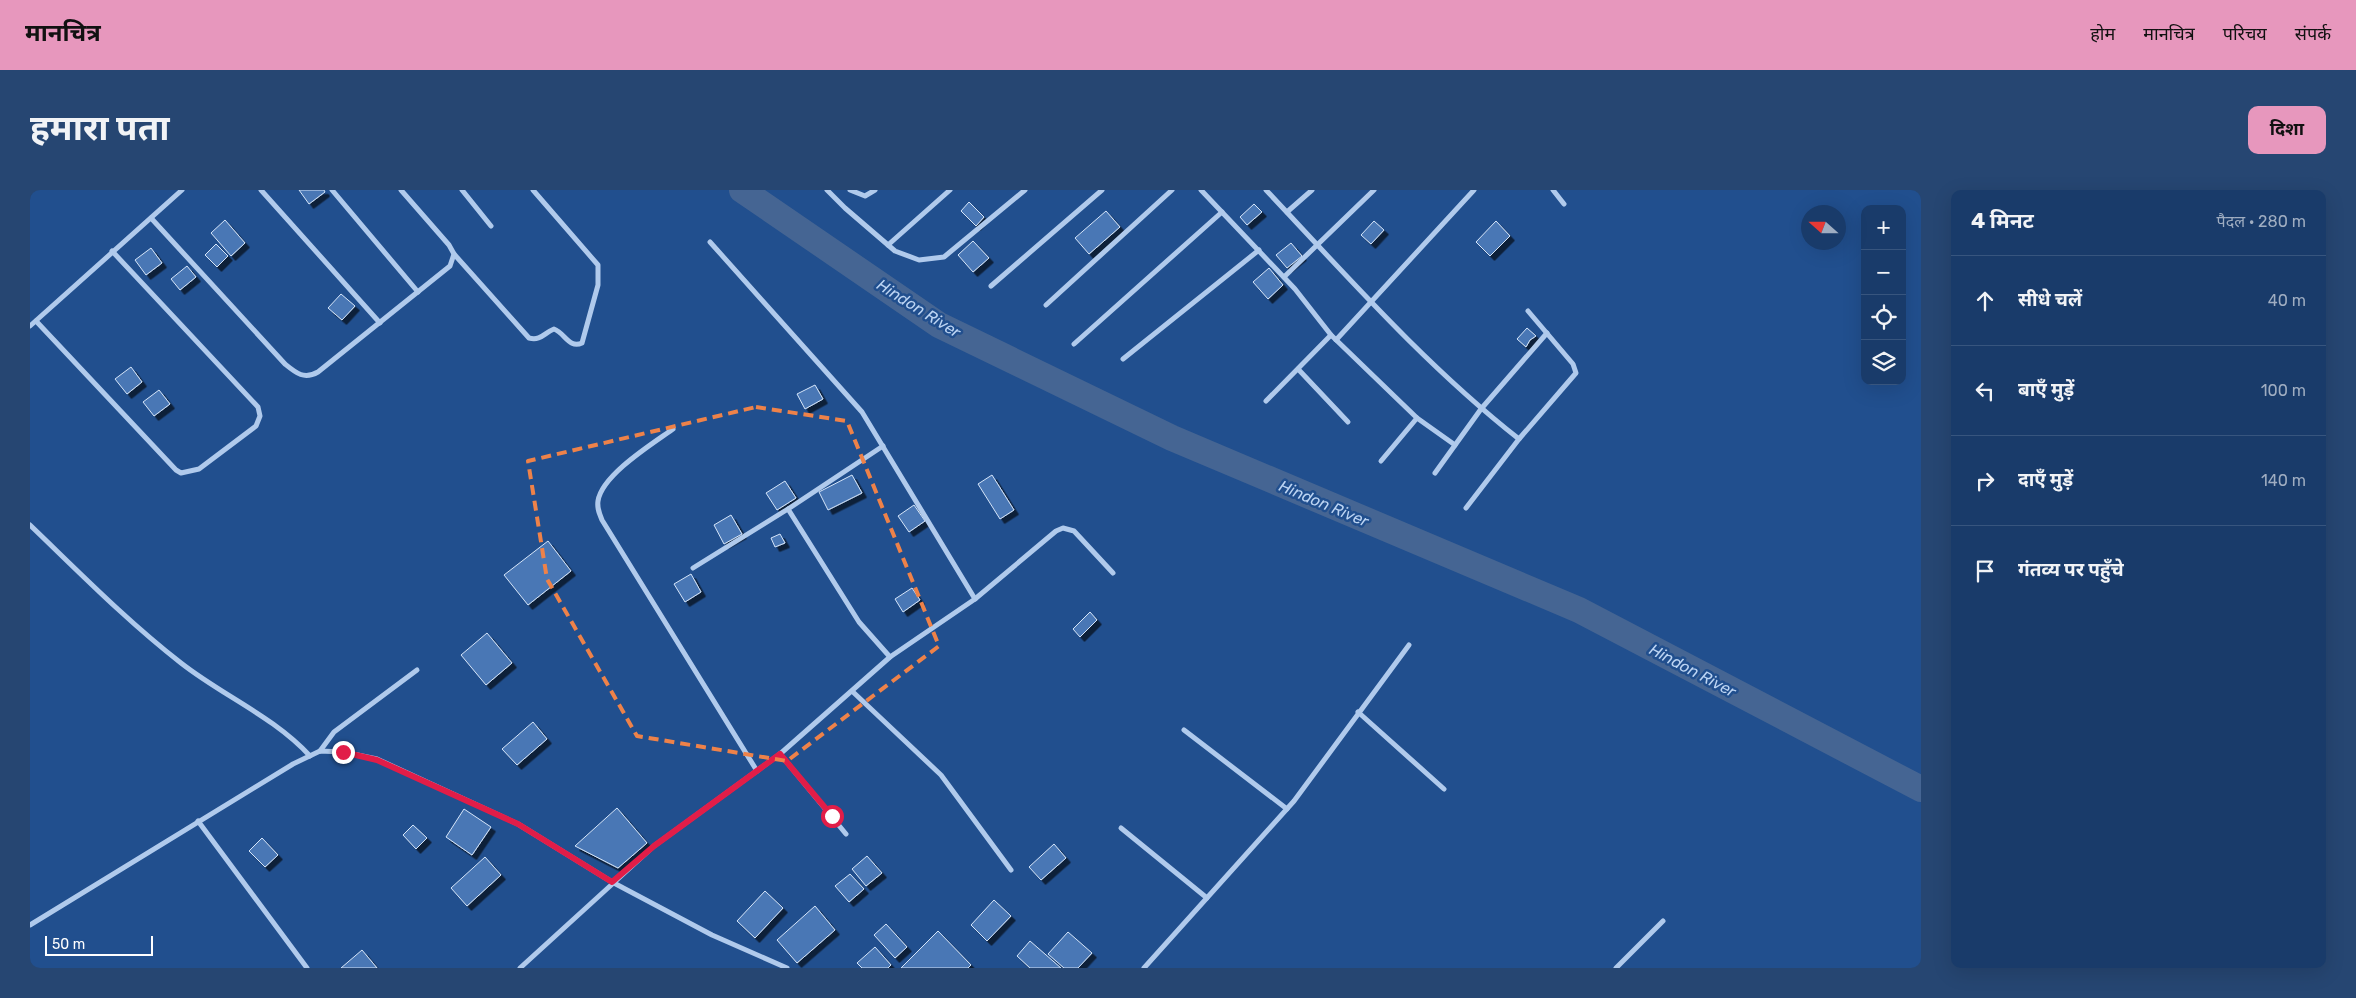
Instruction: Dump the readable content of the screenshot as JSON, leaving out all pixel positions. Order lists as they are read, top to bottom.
{
  "water": ["Hindon River"],
  "scale_bar": "50 m",
  "north": "left",
  "page": {
    "header": "मानचित्र",
    "nav": [
      "होम",
      "मानचित्र",
      "परिचय",
      "संपर्क"
    ],
    "buttons": "दिशा",
    "title": "हमारा पता",
    "heading": ["4 मिनट", "पैदल · 280 m"],
    "map_buttons": ["+", "−"],
    "list": [
      ["सीधे चलें", "40 m"],
      ["बाएँ मुड़ें", "100 m"],
      ["दाएँ मुड़ें", "140 m"],
      "गंतव्य पर पहुँचे"
    ],
    "scale": "50 m"
  }
}
